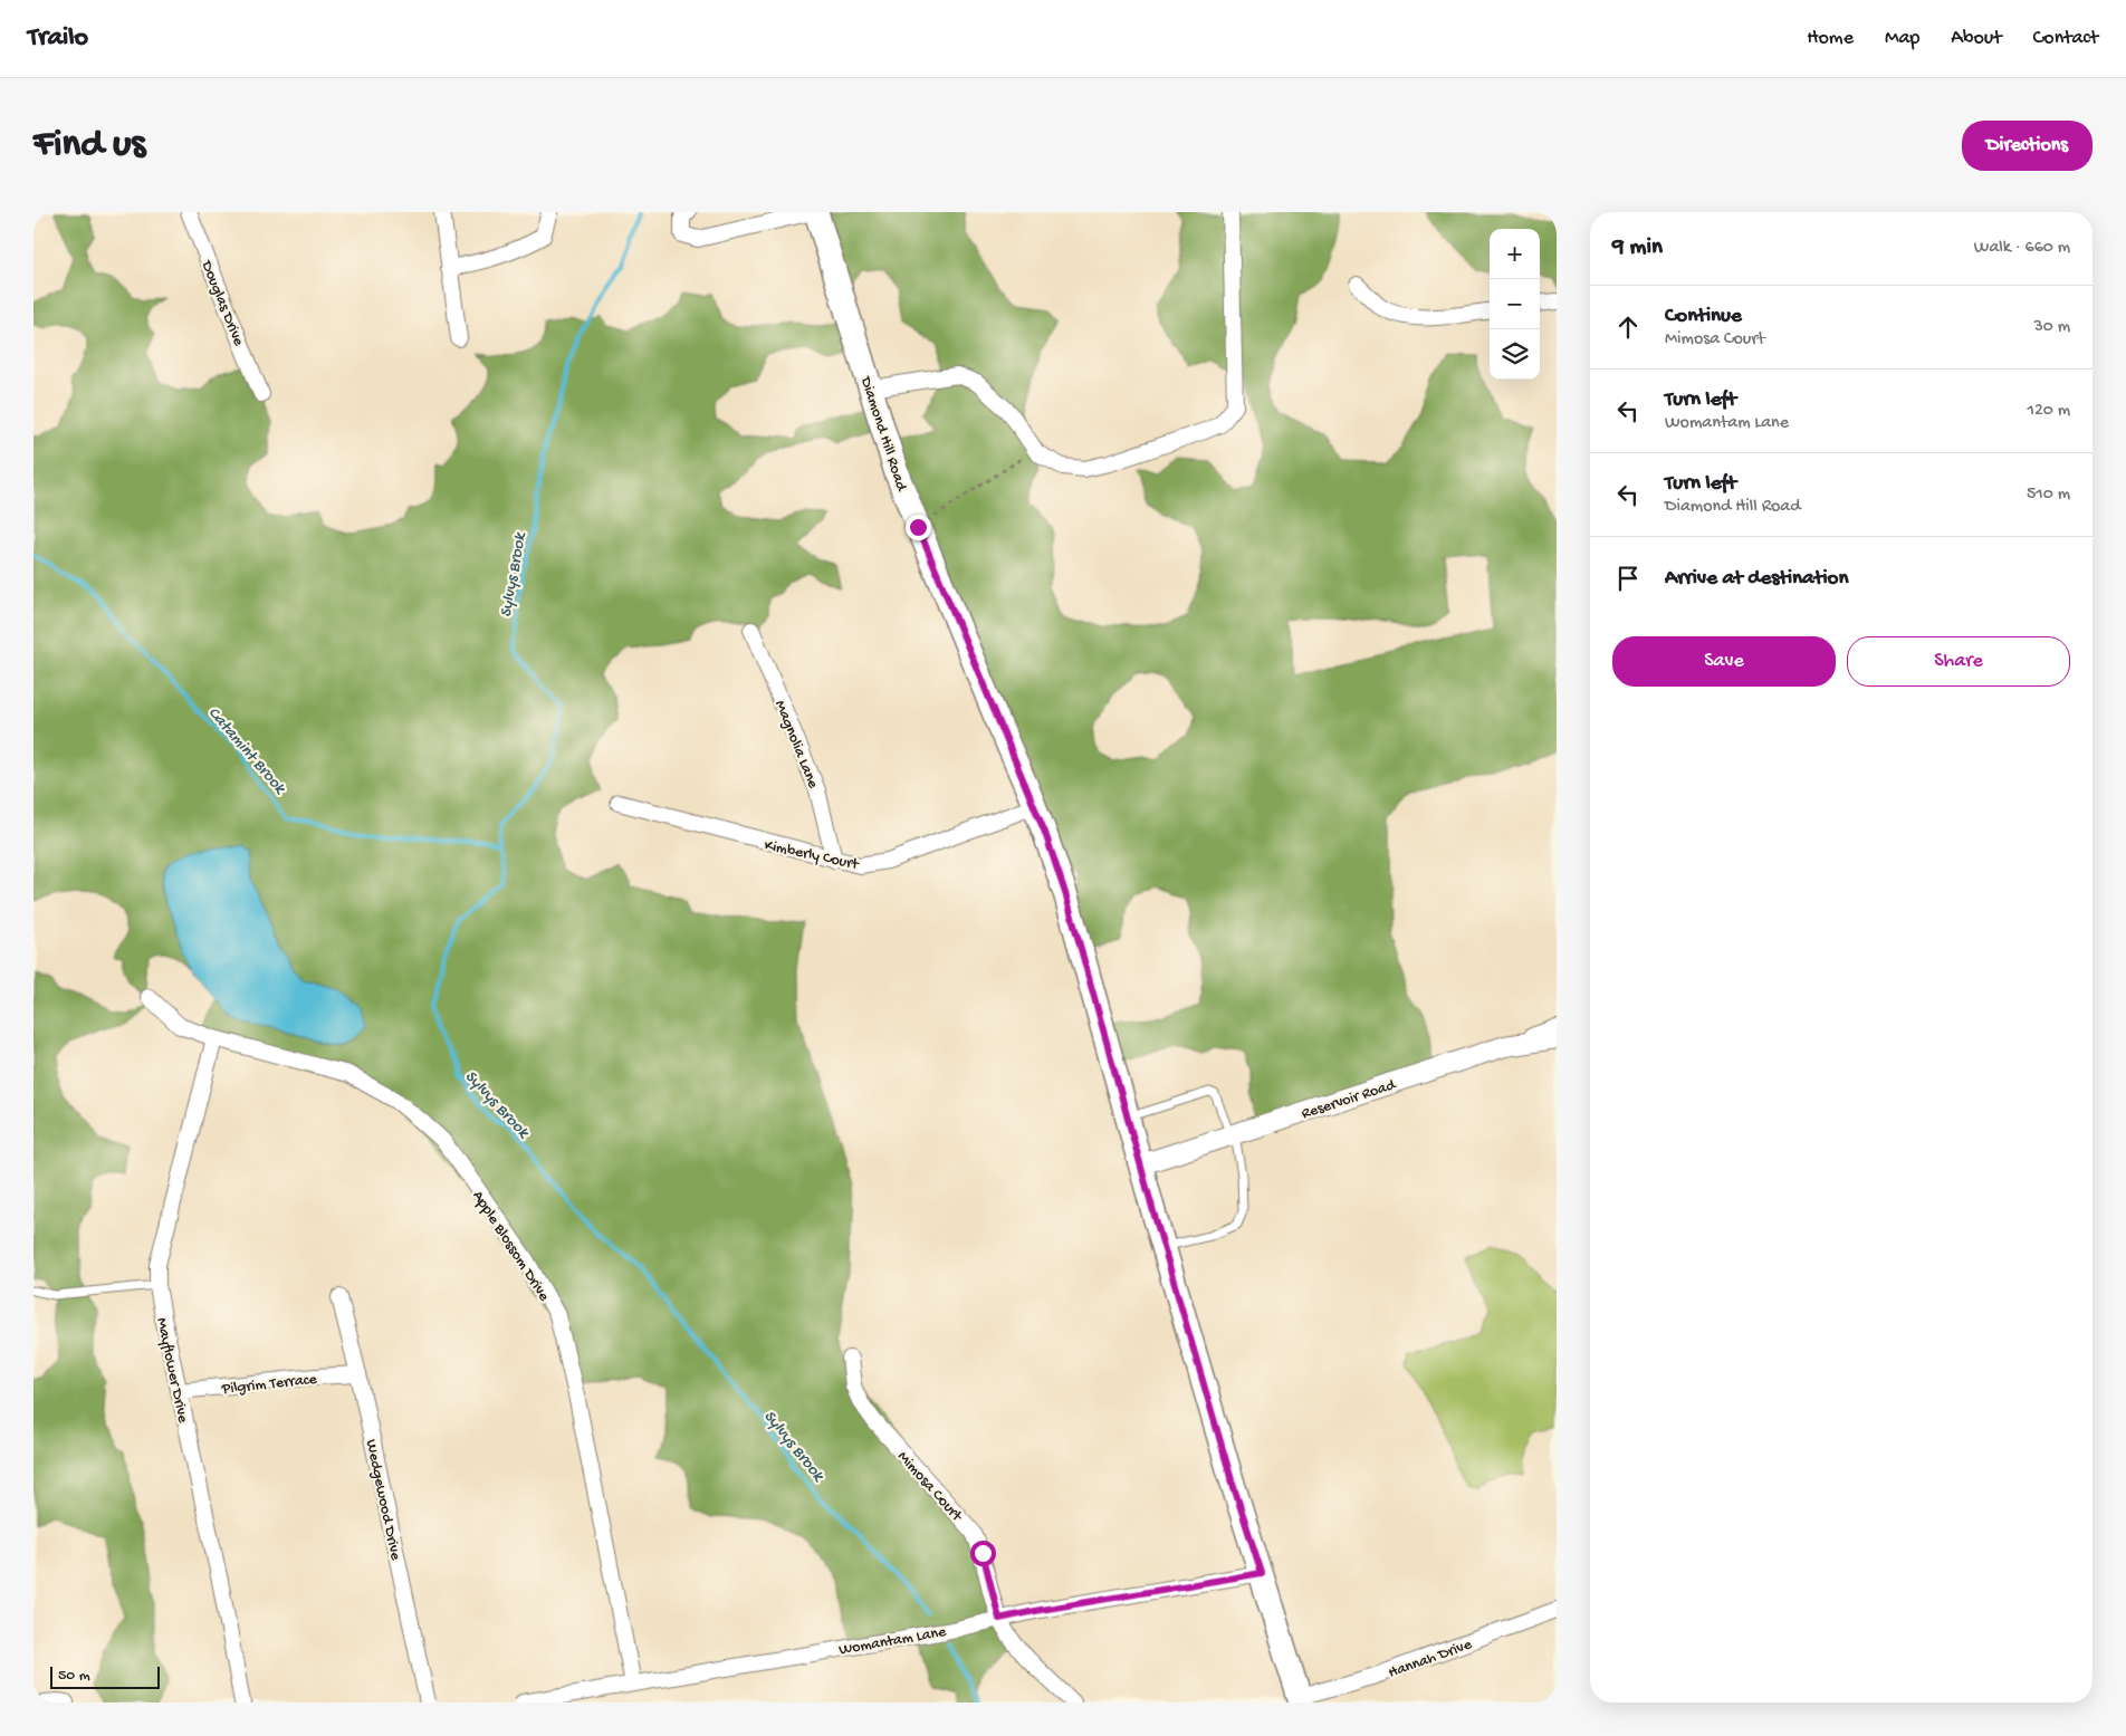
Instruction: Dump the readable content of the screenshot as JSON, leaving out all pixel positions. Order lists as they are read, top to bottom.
{
  "streets": {
    "main road": ["Diamond Hill Road"],
    "street": [
      "Douglas Drive",
      "Magnolia Lane",
      "Kimberly Court",
      "Reservoir Road",
      "Apple Blossom Drive",
      "Mayflower Drive",
      "Pilgrim Terrace",
      "Mimosa Court",
      "Wedgewood Drive",
      "Womantam Lane",
      "Hannah Drive"
    ]
  },
  "crossings": [
    ["Diamond Hill Road", "Kimberly Court"],
    ["Diamond Hill Road", "Reservoir Road"],
    ["Diamond Hill Road", "Womantam Lane"],
    ["Diamond Hill Road", "Hannah Drive"],
    ["Magnolia Lane", "Kimberly Court"],
    ["Apple Blossom Drive", "Mayflower Drive"],
    ["Apple Blossom Drive", "Womantam Lane"],
    ["Mayflower Drive", "Pilgrim Terrace"],
    ["Pilgrim Terrace", "Wedgewood Drive"],
    ["Mimosa Court", "Womantam Lane"]
  ],
  "water": ["Sylvys Brook", "Catamint Brook"],
  "scale_bar": "50 m",
  "page": {
    "header": "Trailo",
    "nav": [
      "Home",
      "Map",
      "About",
      "Contact"
    ],
    "buttons": [
      "Directions",
      ["Save", "Share"]
    ],
    "title": "Find us",
    "heading": ["9 min", "Walk · 660 m"],
    "map_buttons": ["+", "−"],
    "list": [
      ["Continue", "Mimosa Court", "30 m"],
      ["Turn left", "Womantam Lane", "120 m"],
      ["Turn left", "Diamond Hill Road", "510 m"],
      "Arrive at destination"
    ],
    "scale": "50 m"
  }
}
